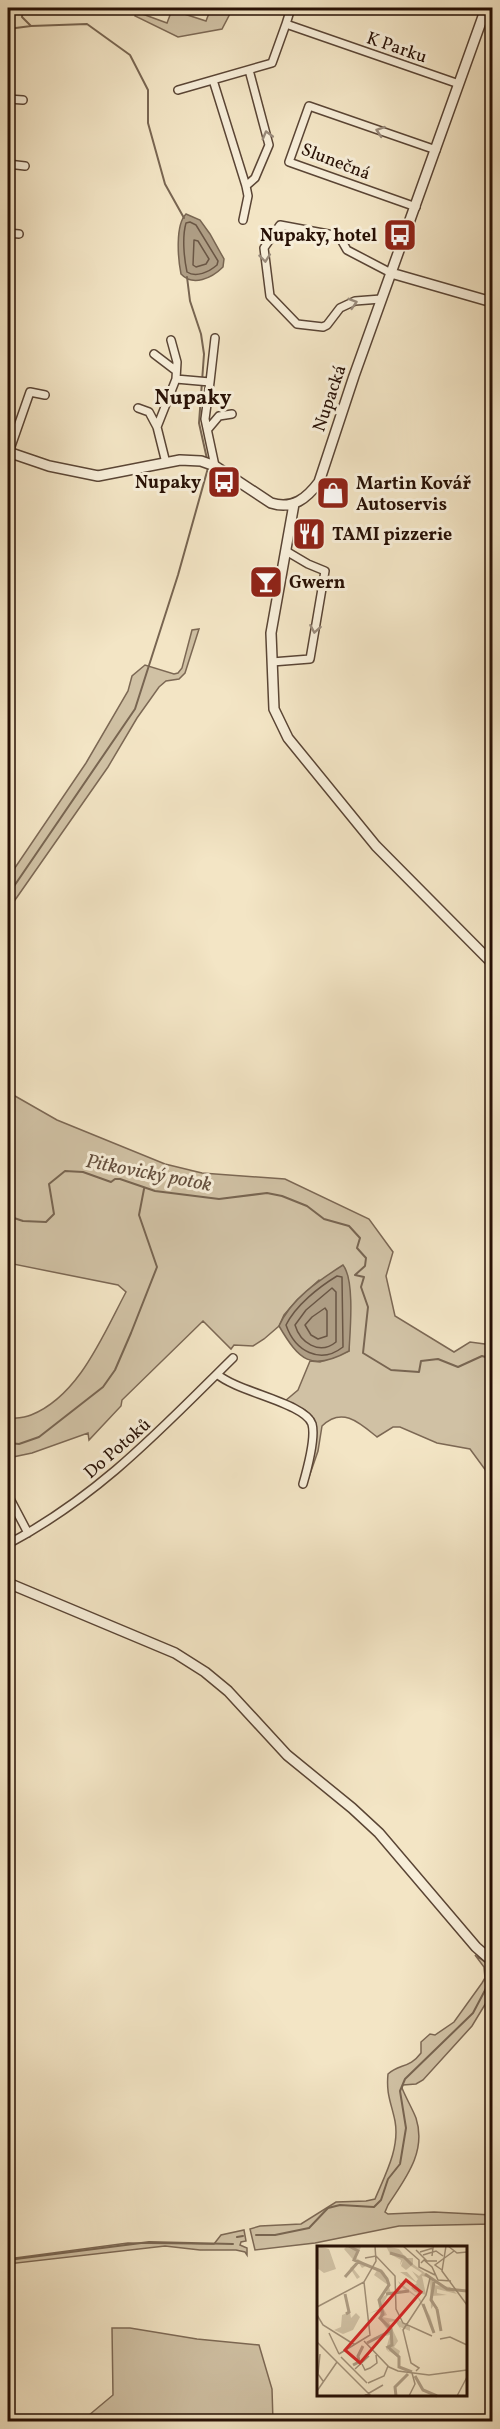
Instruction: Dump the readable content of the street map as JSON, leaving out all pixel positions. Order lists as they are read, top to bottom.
{
  "streets": {
    "street": [
      "K Parku",
      "Slunečná",
      "Nupacká",
      "Do Potoků"
    ]
  },
  "crossings": [
    ["K Parku", "Nupacká"],
    ["Slunečná", "Nupacká"]
  ],
  "districts": ["Nupaky"],
  "water": ["Pitkovický potok"],
  "places": {
    "bus stop": ["Nupaky, hotel", "Nupaky"],
    "shop": ["Martin Kovář Autoservis"],
    "restaurant": ["TAMI pizzerie"],
    "bar": ["Gwern"]
  }
}
